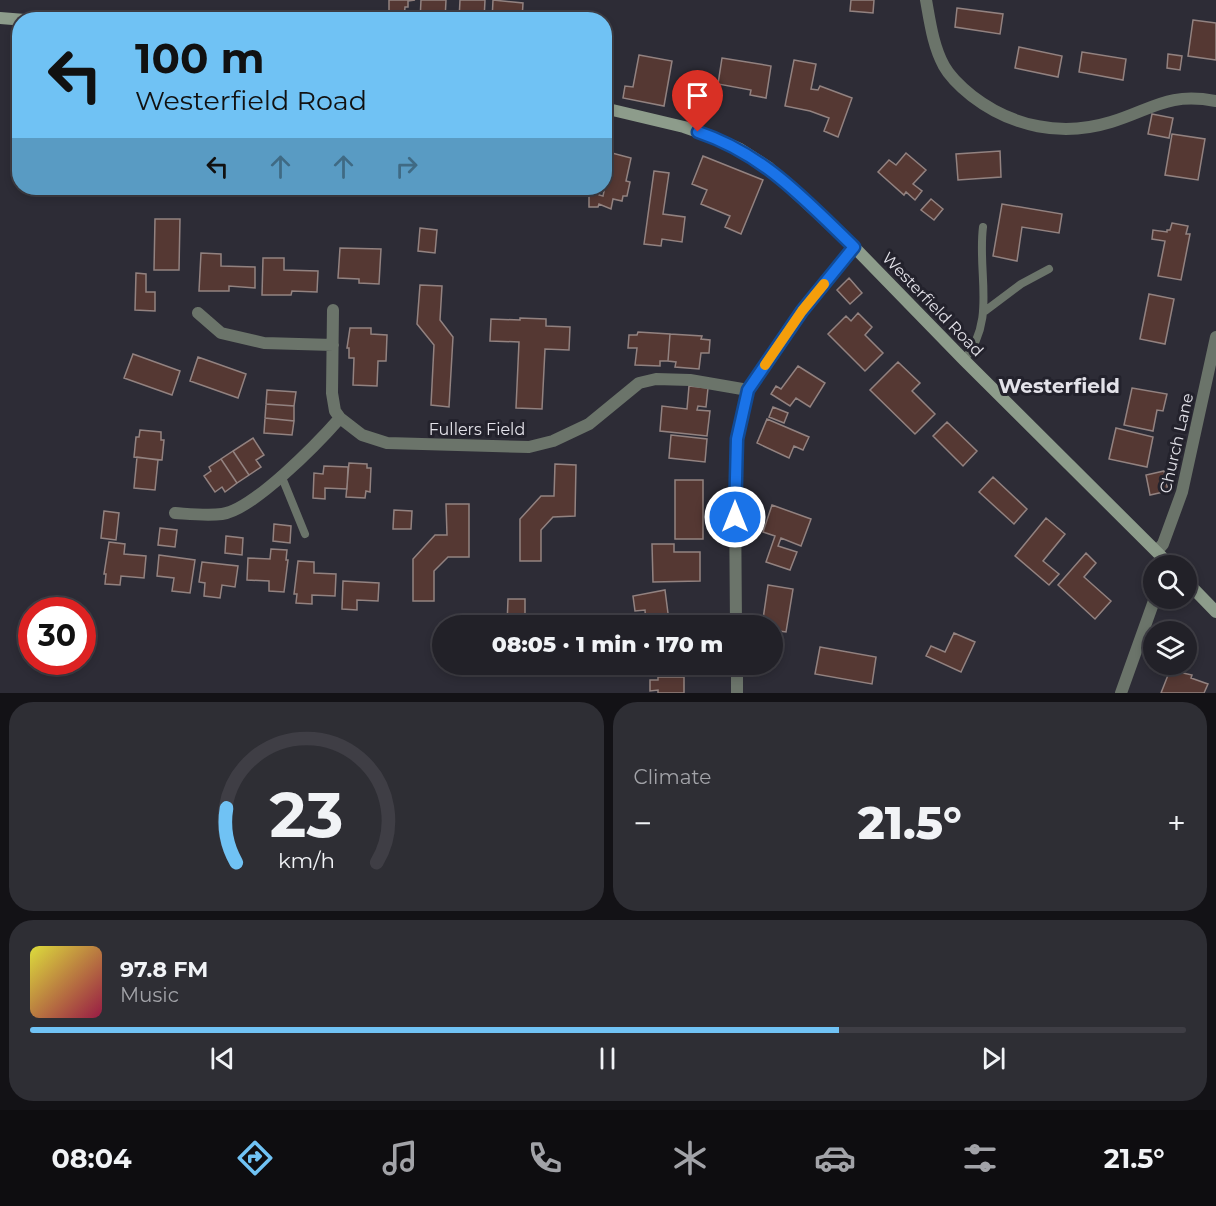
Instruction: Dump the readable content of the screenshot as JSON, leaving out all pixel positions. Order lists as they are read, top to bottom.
{
  "streets": {
    "main road": ["Westerfield Road"],
    "street": ["Fullers Field", "Church Lane"]
  },
  "crossings": [
    ["Westerfield Road", "Church Lane"]
  ],
  "districts": ["Westerfield"],
  "page": {
    "turn": ["100 m", "Westerfield Road"],
    "limit": "30",
    "trip": "08:05 · 1 min · 170 m",
    "tile": "Climate",
    "heat": ["−", "21.5°", "+"],
    "song": ["97.8 FM", "Music"],
    "tabs": ["08:04", "21.5°"],
    "gauge": ["23", "km/h"]
  }
}
